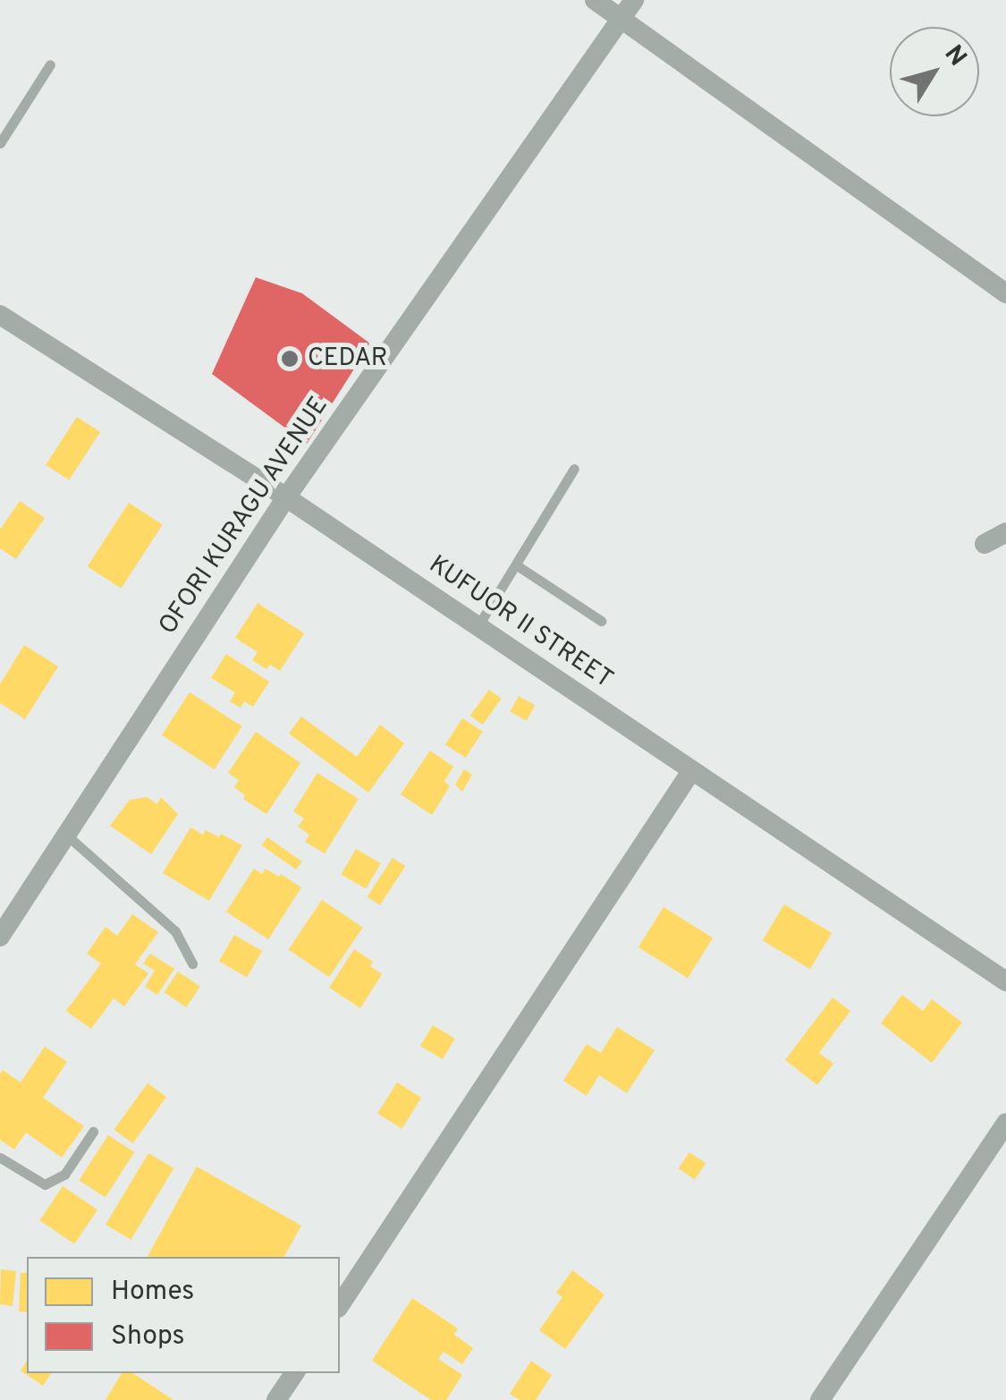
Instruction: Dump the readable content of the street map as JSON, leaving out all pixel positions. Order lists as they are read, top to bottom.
{
  "streets": {
    "street": ["OFORI KURAGU AVENUE", "KUFUOR II STREET"]
  },
  "crossings": [
    ["OFORI KURAGU AVENUE", "KUFUOR II STREET"]
  ],
  "places": ["CEDAR"],
  "legend": ["Homes", "Shops"],
  "north": "top right"
}
